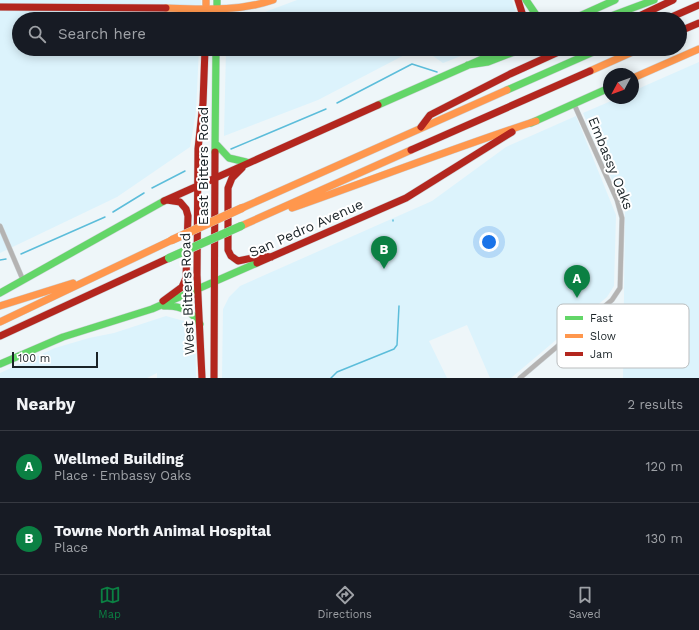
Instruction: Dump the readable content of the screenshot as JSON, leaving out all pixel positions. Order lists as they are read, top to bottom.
{
  "streets": {
    "main road": ["East Bitters Road", "San Pedro Avenue", "West Bitters Road"],
    "street": ["Embassy Oaks"]
  },
  "crossings": [
    ["Embassy Oaks", "San Pedro Avenue"],
    ["East Bitters Road", "San Pedro Avenue"],
    ["East Bitters Road", "West Bitters Road"],
    ["San Pedro Avenue", "West Bitters Road"]
  ],
  "legend": ["Fast", "Slow", "Jam"],
  "scale_bar": "100 m",
  "north": "bottom left",
  "page": {
    "search": "Search here",
    "pins": ["B", "A"],
    "scale": "100 m",
    "heading": ["Nearby", "2 results"],
    "list": [
      {
        "mark": "A",
        "name": "Wellmed Building",
        "note": "Place · Embassy Oaks",
        "value": "120 m"
      },
      {
        "mark": "B",
        "name": "Towne North Animal Hospital",
        "note": "Place",
        "value": "130 m"
      }
    ],
    "nav": ["Map", "Directions", "Saved"]
  }
}
